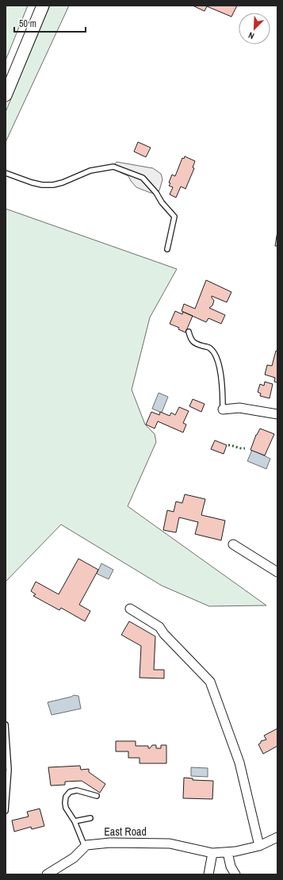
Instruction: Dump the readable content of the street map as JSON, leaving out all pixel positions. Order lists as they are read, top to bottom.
{
  "streets": {
    "street": ["East Road"]
  },
  "scale_bar": "50 m",
  "north": "bottom left"
}
